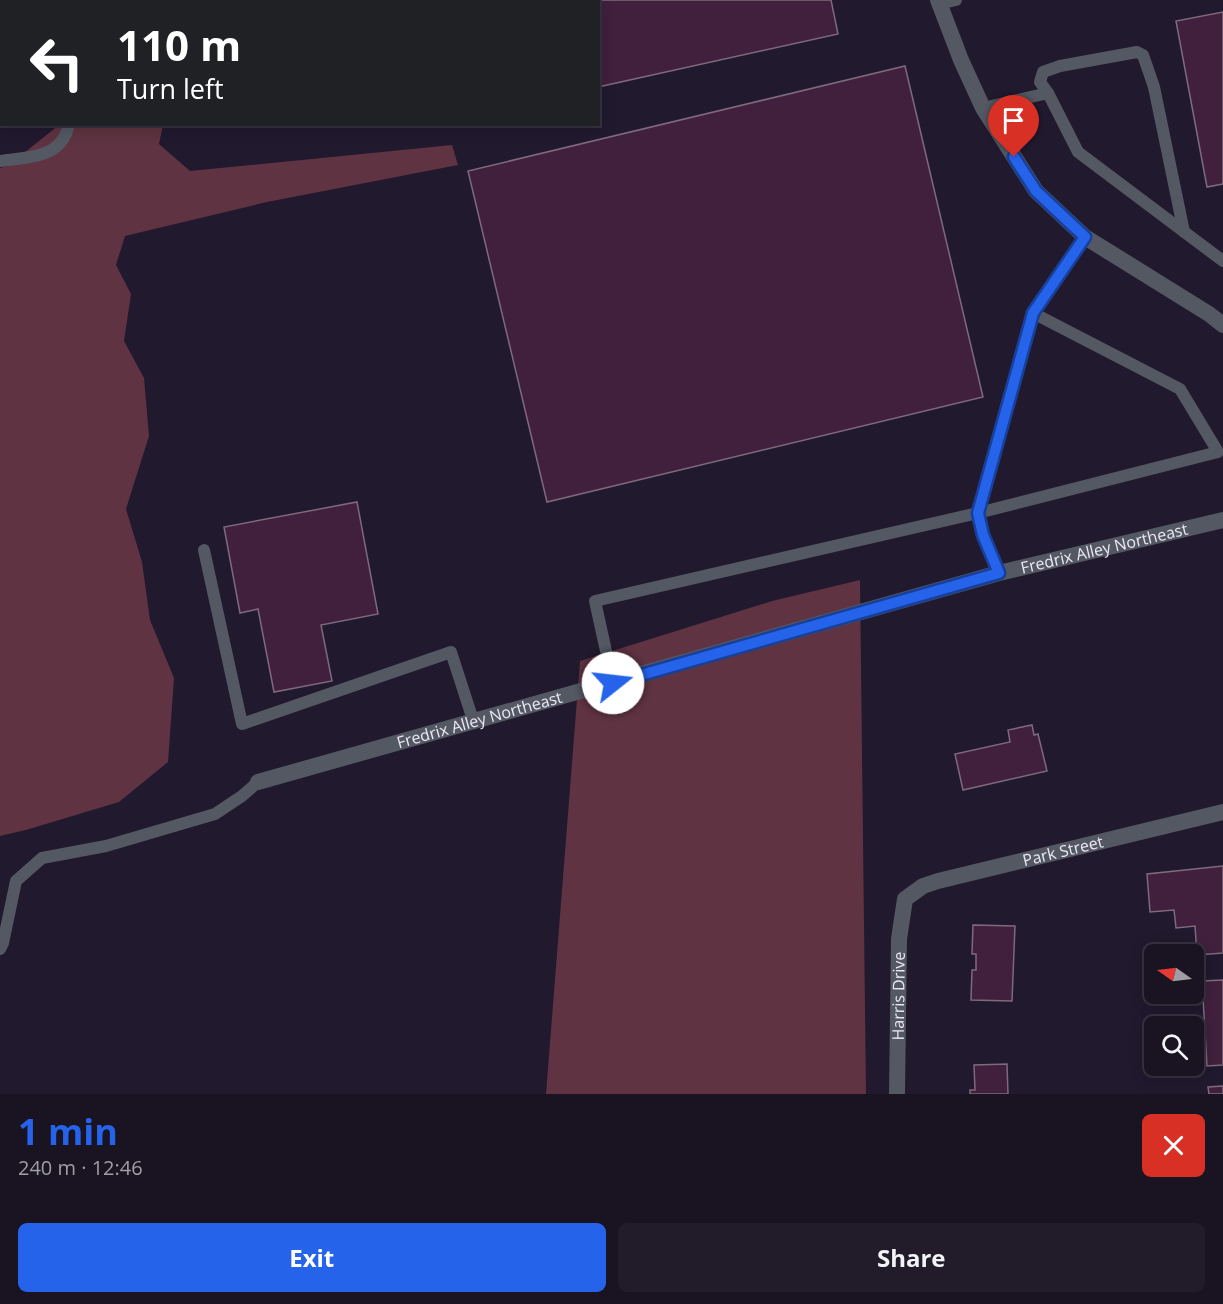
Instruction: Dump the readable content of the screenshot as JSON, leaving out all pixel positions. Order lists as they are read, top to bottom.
{
  "streets": {
    "street": ["Fredrix Alley Northeast", "Park Street", "Harris Drive"]
  },
  "crossings": [
    ["Park Street", "Harris Drive"]
  ],
  "north": "left",
  "page": {
    "turn": ["110 m", "Turn left"],
    "heading": ["1 min", "240 m · 12:46"],
    "buttons": ["Exit", "Share"]
  }
}
